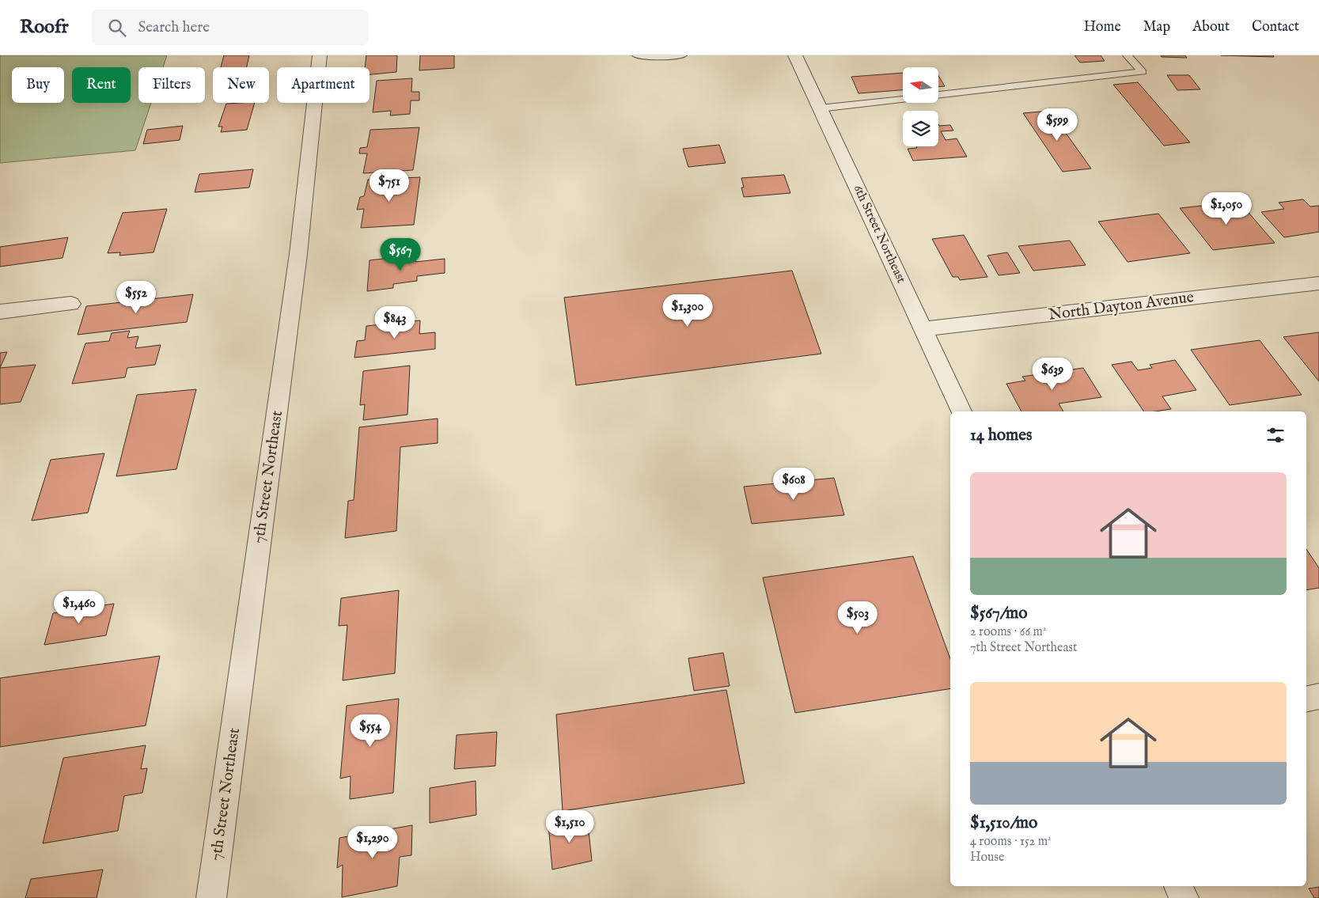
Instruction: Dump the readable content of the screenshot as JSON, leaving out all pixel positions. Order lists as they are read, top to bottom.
{
  "streets": {
    "street": ["6th Street Northeast", "North Dayton Avenue", "7th Street Northeast"]
  },
  "crossings": [
    ["6th Street Northeast", "North Dayton Avenue"]
  ],
  "north": "left",
  "page": {
    "header": "Roofr",
    "search": "Search here",
    "nav": [
      "Home",
      "Map",
      "About",
      "Contact"
    ],
    "chip": [
      "Buy",
      "Rent",
      "Filters",
      "New",
      "Apartment"
    ],
    "price": [
      "$599",
      "$751",
      "$1,050",
      "$567",
      "$552",
      "$1,300",
      "$843",
      "$639",
      "$608",
      "$1,460",
      "$503",
      "$554",
      "$1,510",
      "$1,290"
    ],
    "heading": "14 homes",
    "list": [
      {
        "name": "$567/mo",
        "note": "2 rooms · 66 m² · 7th Street Northeast"
      },
      {
        "name": "$1,510/mo",
        "note": "4 rooms · 152 m² · House"
      }
    ]
  }
}
